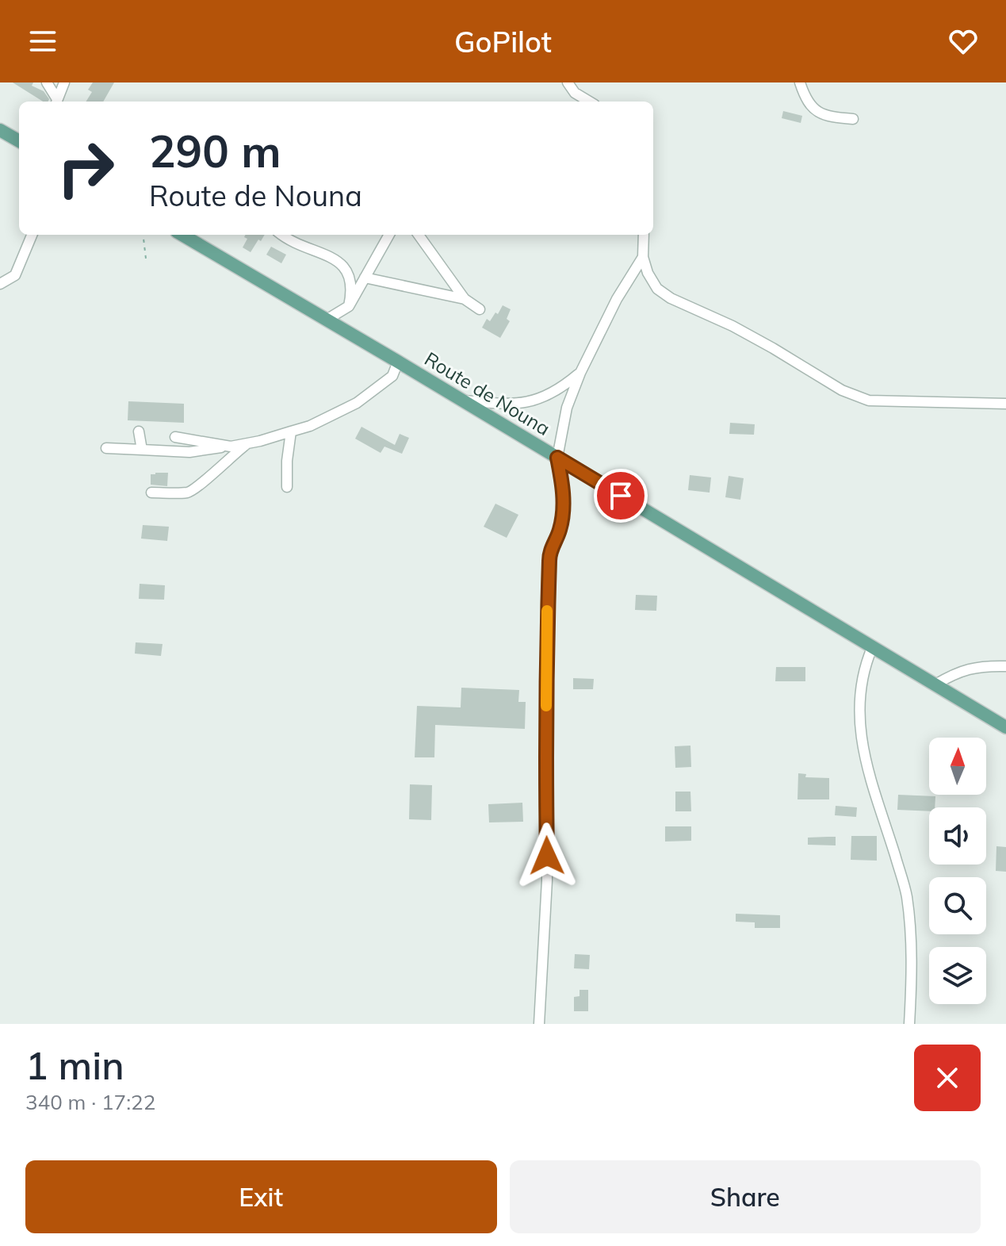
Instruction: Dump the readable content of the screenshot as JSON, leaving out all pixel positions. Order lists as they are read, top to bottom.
{
  "streets": {
    "main road": ["Route de Nouna"]
  },
  "north": "top",
  "page": {
    "header": "GoPilot",
    "turn": ["290 m", "Route de Nouna"],
    "heading": ["1 min", "340 m · 17:22"],
    "buttons": ["Exit", "Share"]
  }
}
